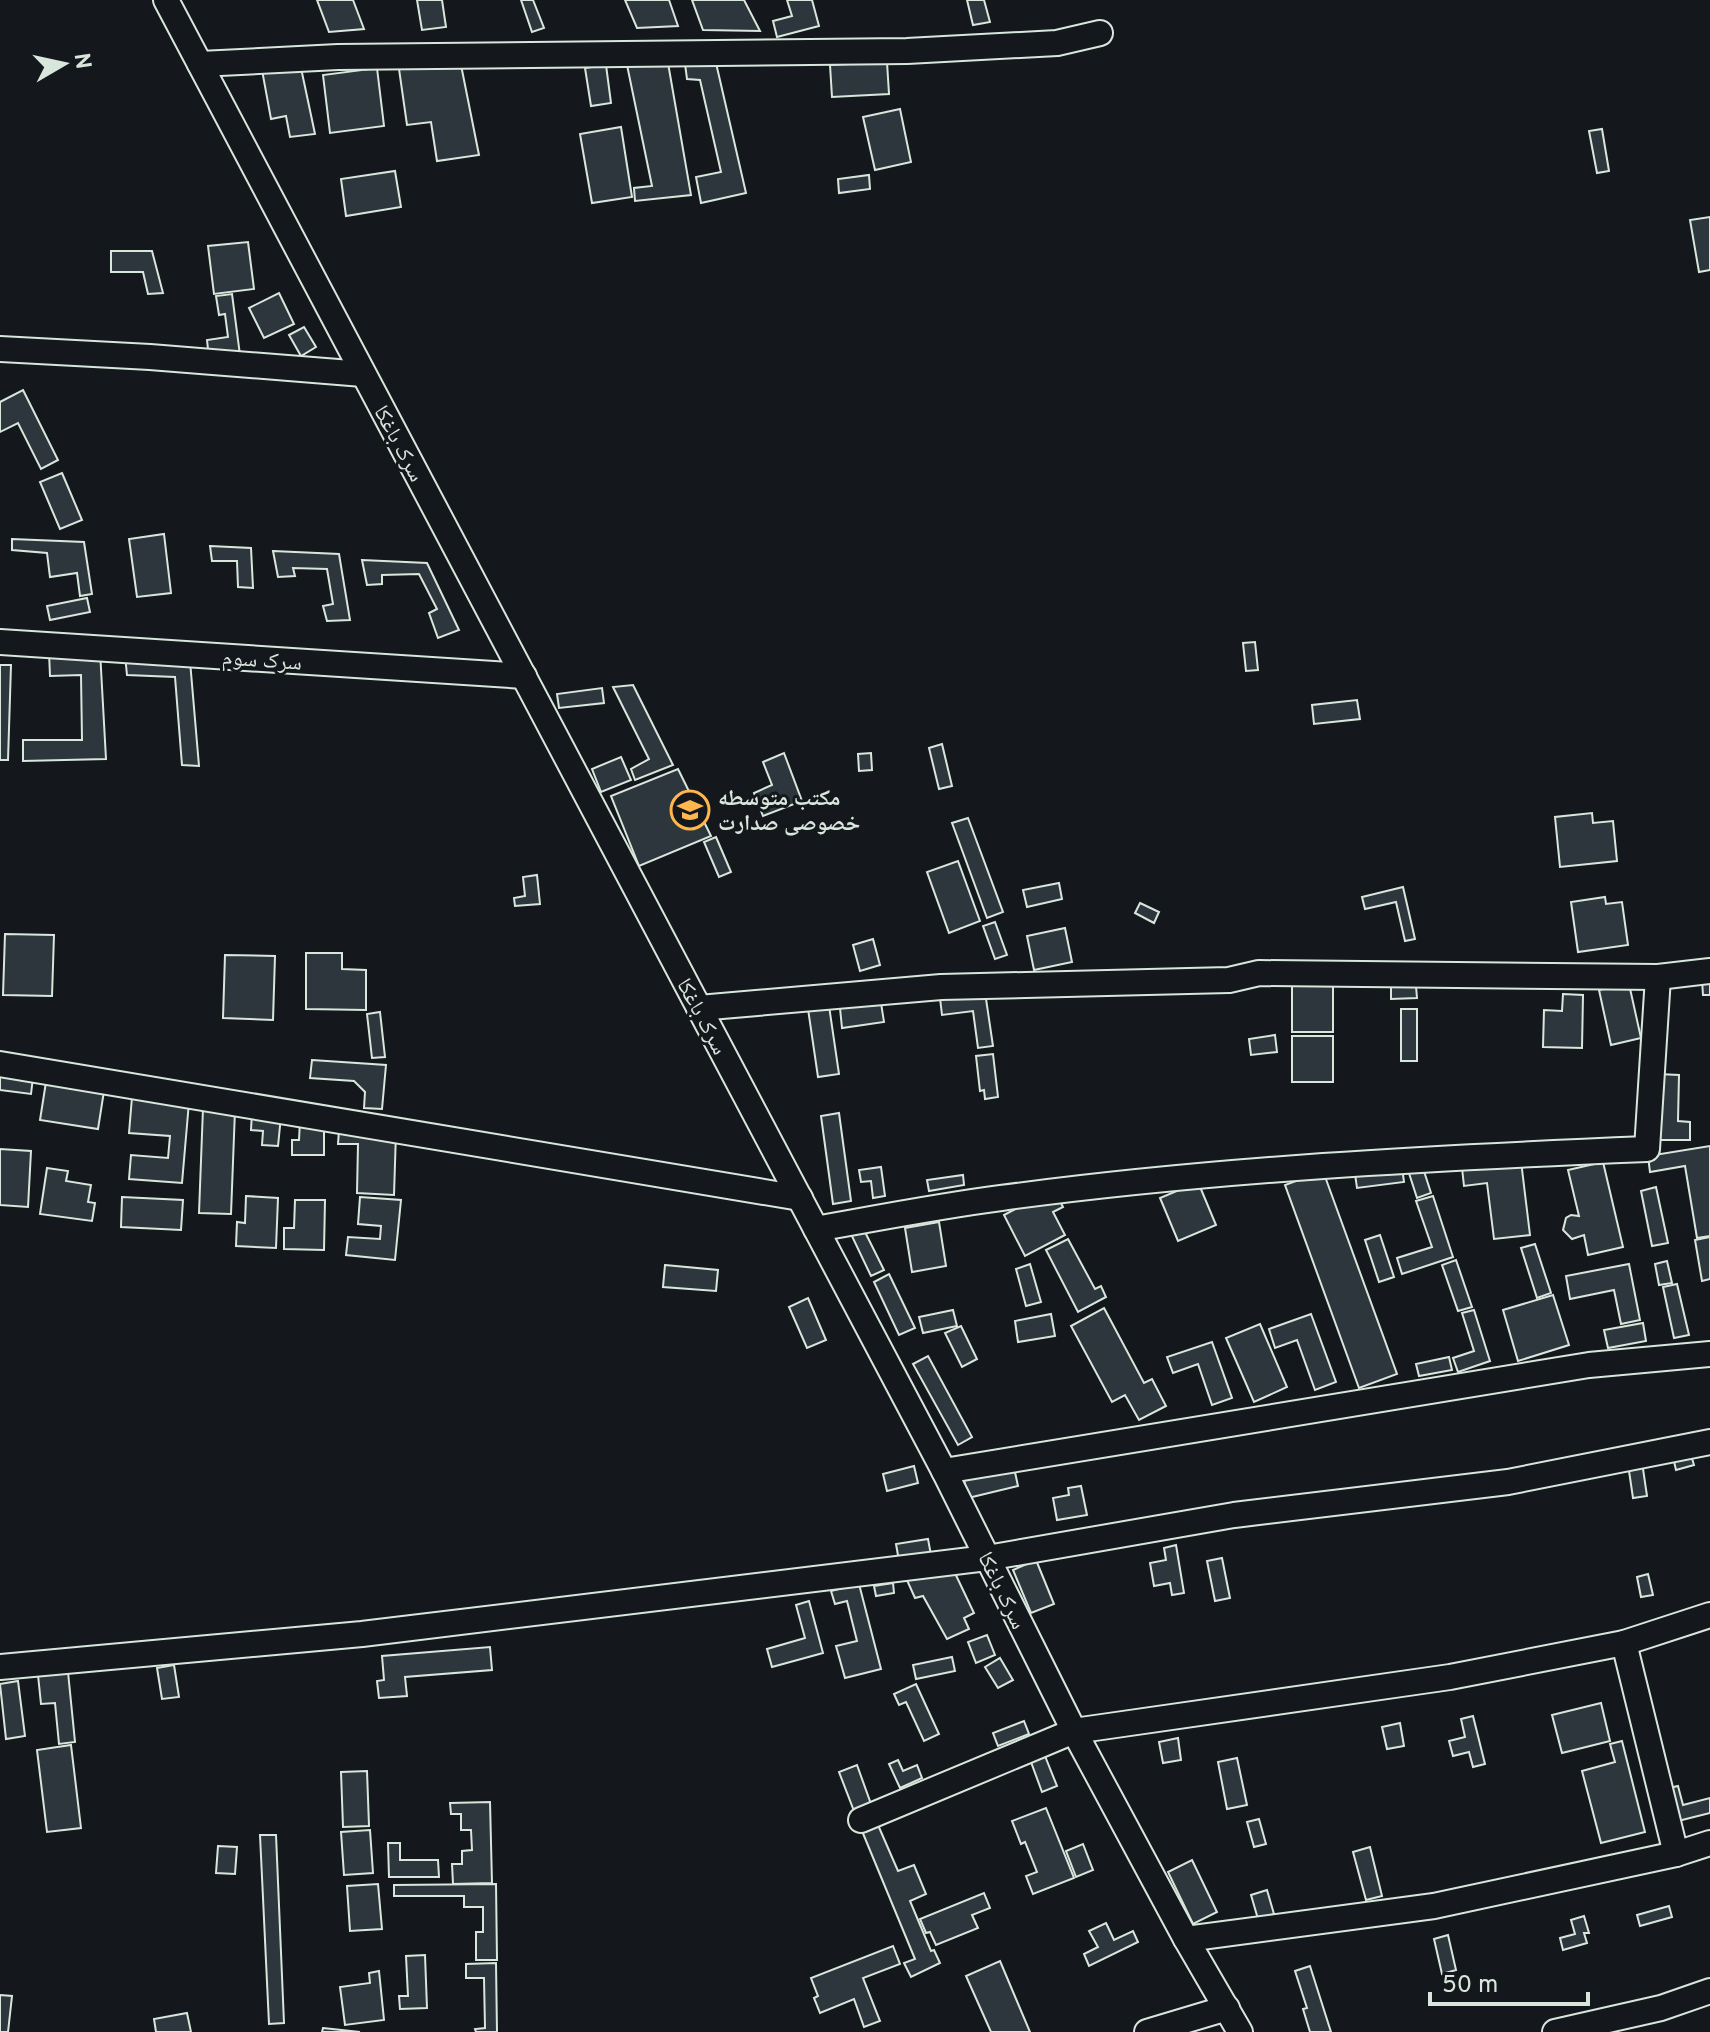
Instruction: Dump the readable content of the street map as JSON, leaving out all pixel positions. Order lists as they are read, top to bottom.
{
  "streets": {
    "street": ["سرک باغکا", "سرک سوم"]
  },
  "crossings": [
    ["سرک باغکا", "سرک سوم"]
  ],
  "places": {
    "school or university": ["مکتب متوسطه خصوصی صدارت"]
  },
  "scale_bar": "50 m",
  "north": "right"
}
